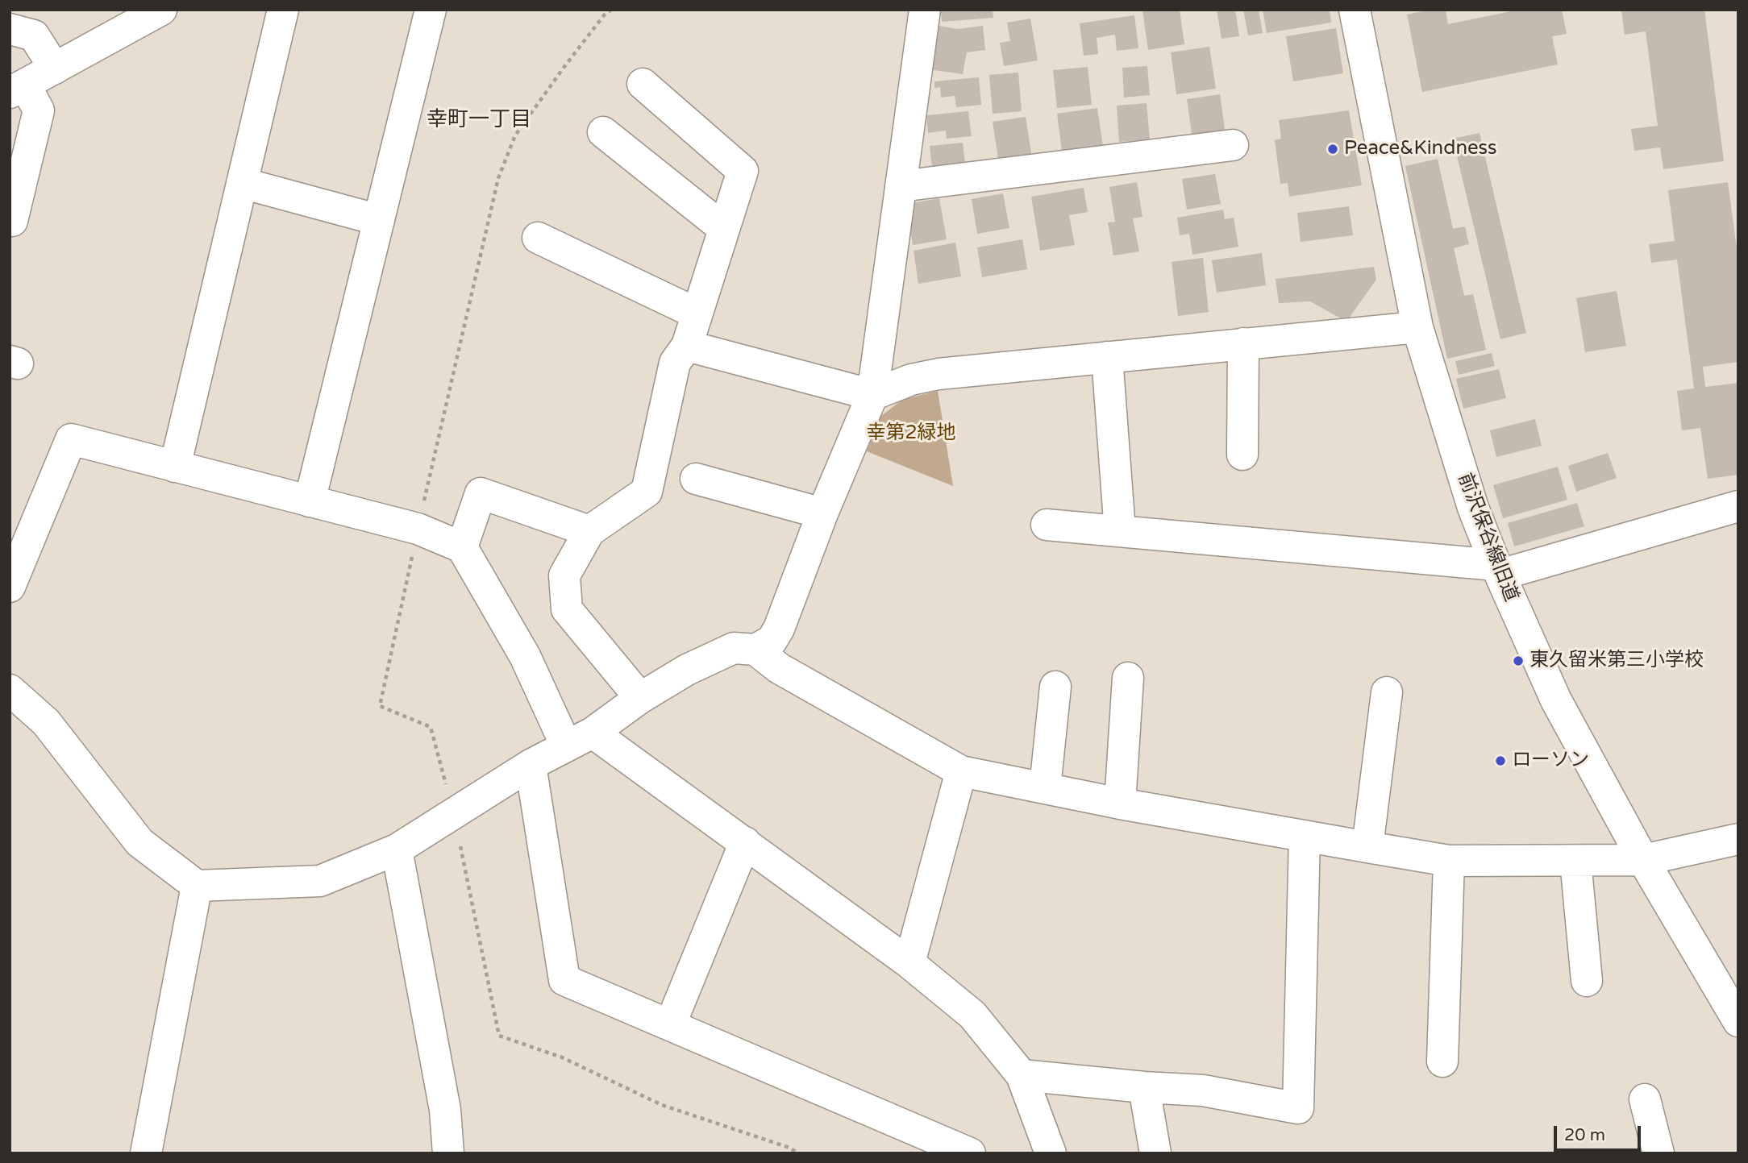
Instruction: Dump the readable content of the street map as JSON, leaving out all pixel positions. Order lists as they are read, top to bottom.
{
  "streets": {
    "street": ["前沢保谷線旧道"]
  },
  "districts": ["幸町一丁目"],
  "parks": ["幸第2緑地"],
  "places": ["Peace&Kindness", "東久留米第三小学校", "ローソン"],
  "scale_bar": "20 m"
}
